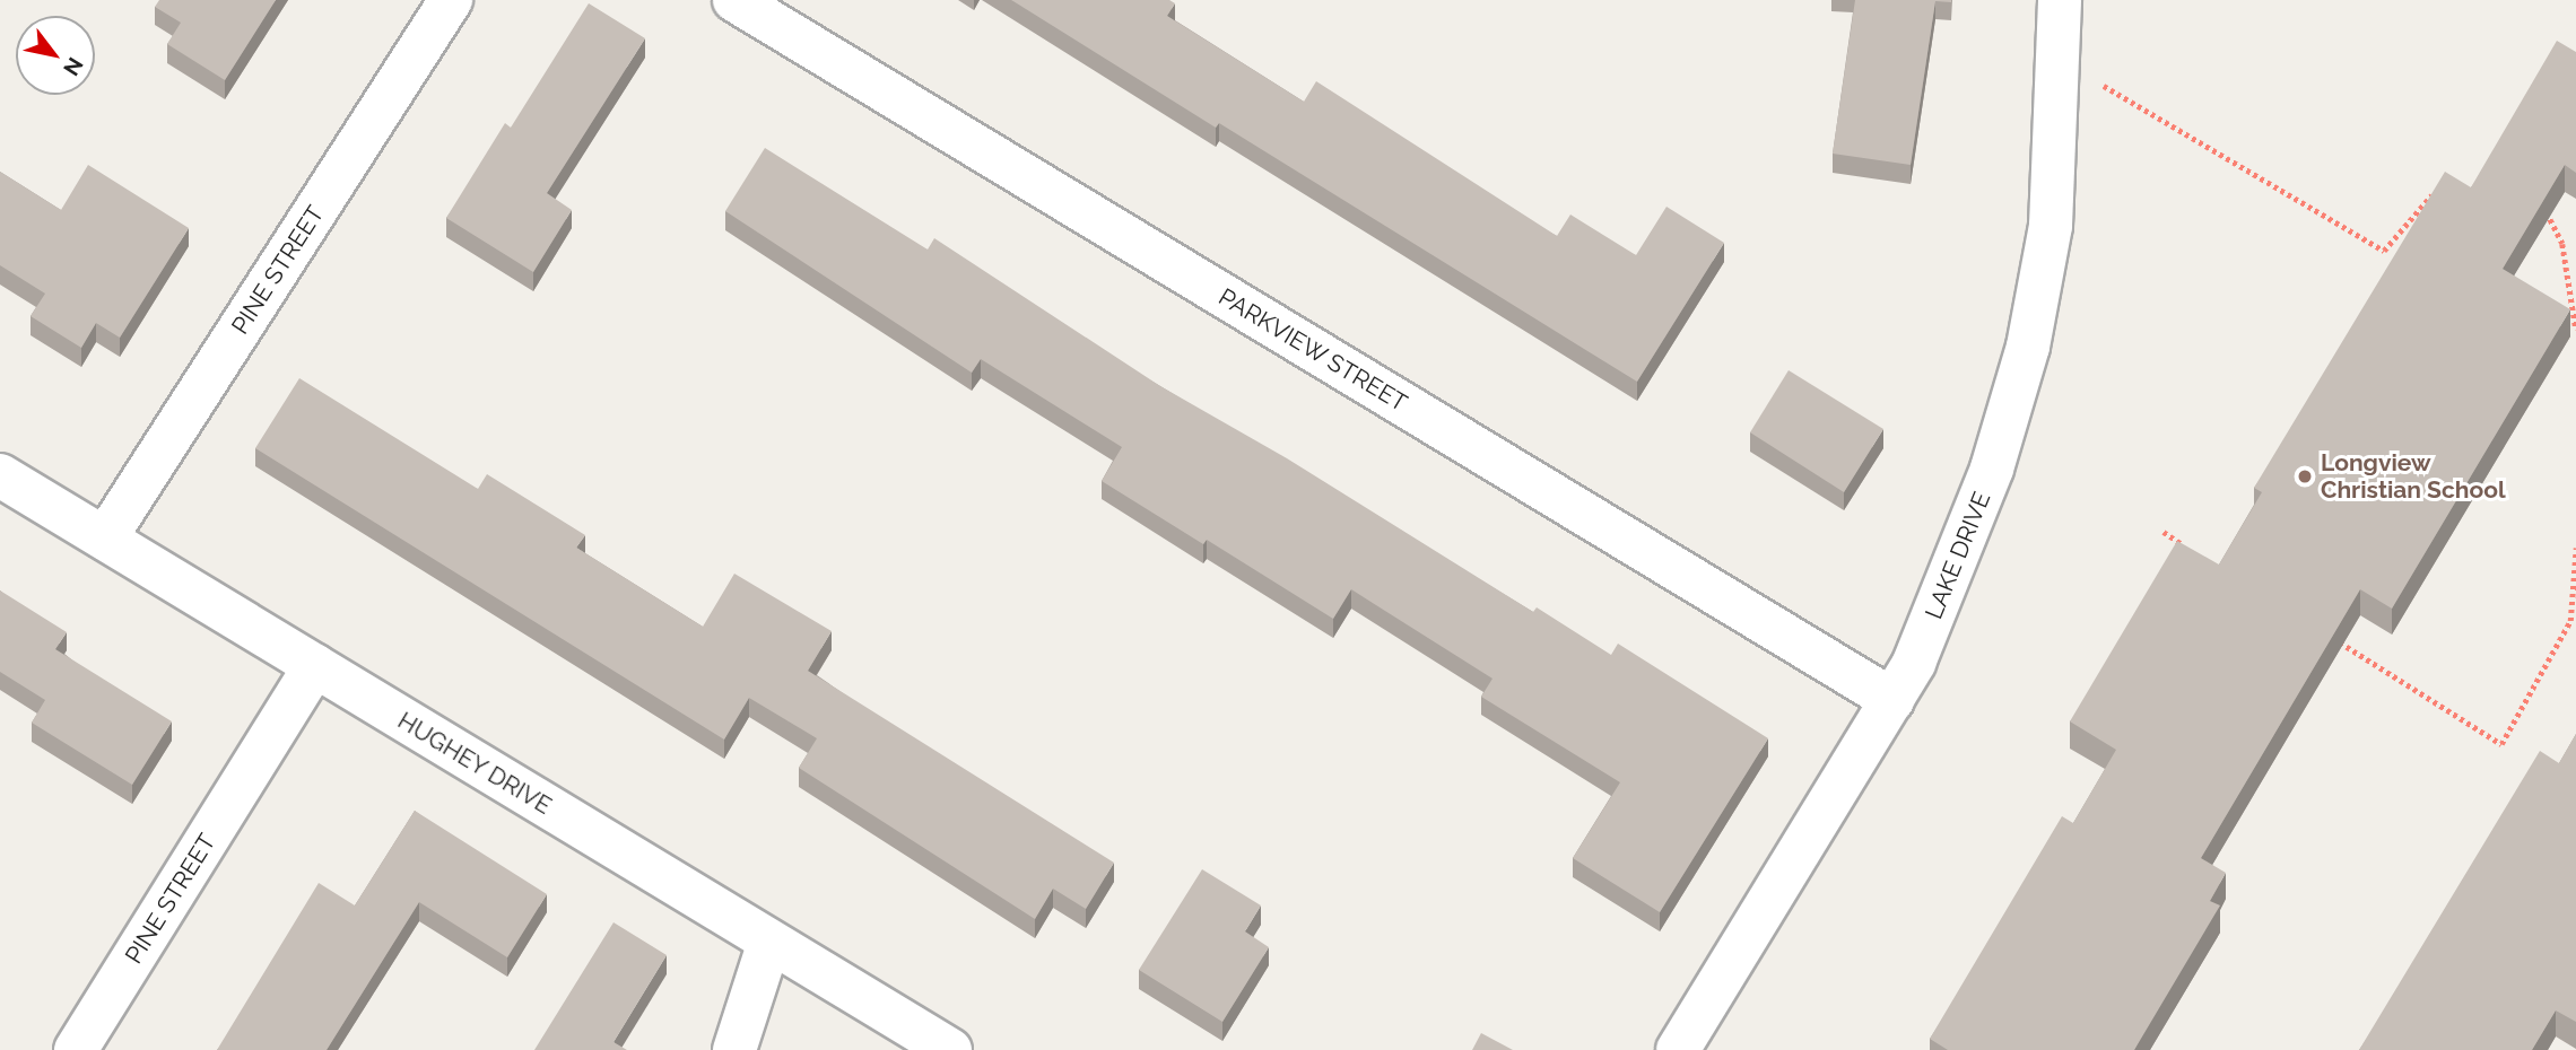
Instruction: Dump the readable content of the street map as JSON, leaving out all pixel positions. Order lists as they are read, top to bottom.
{
  "streets": {
    "street": [
      "PINE STREET",
      "PARKVIEW STREET",
      "LAKE DRIVE",
      "HUGHEY DRIVE"
    ]
  },
  "crossings": [
    ["PINE STREET", "HUGHEY DRIVE"],
    ["PARKVIEW STREET", "LAKE DRIVE"]
  ],
  "places": ["Longview Christian School"],
  "north": "bottom right"
}
